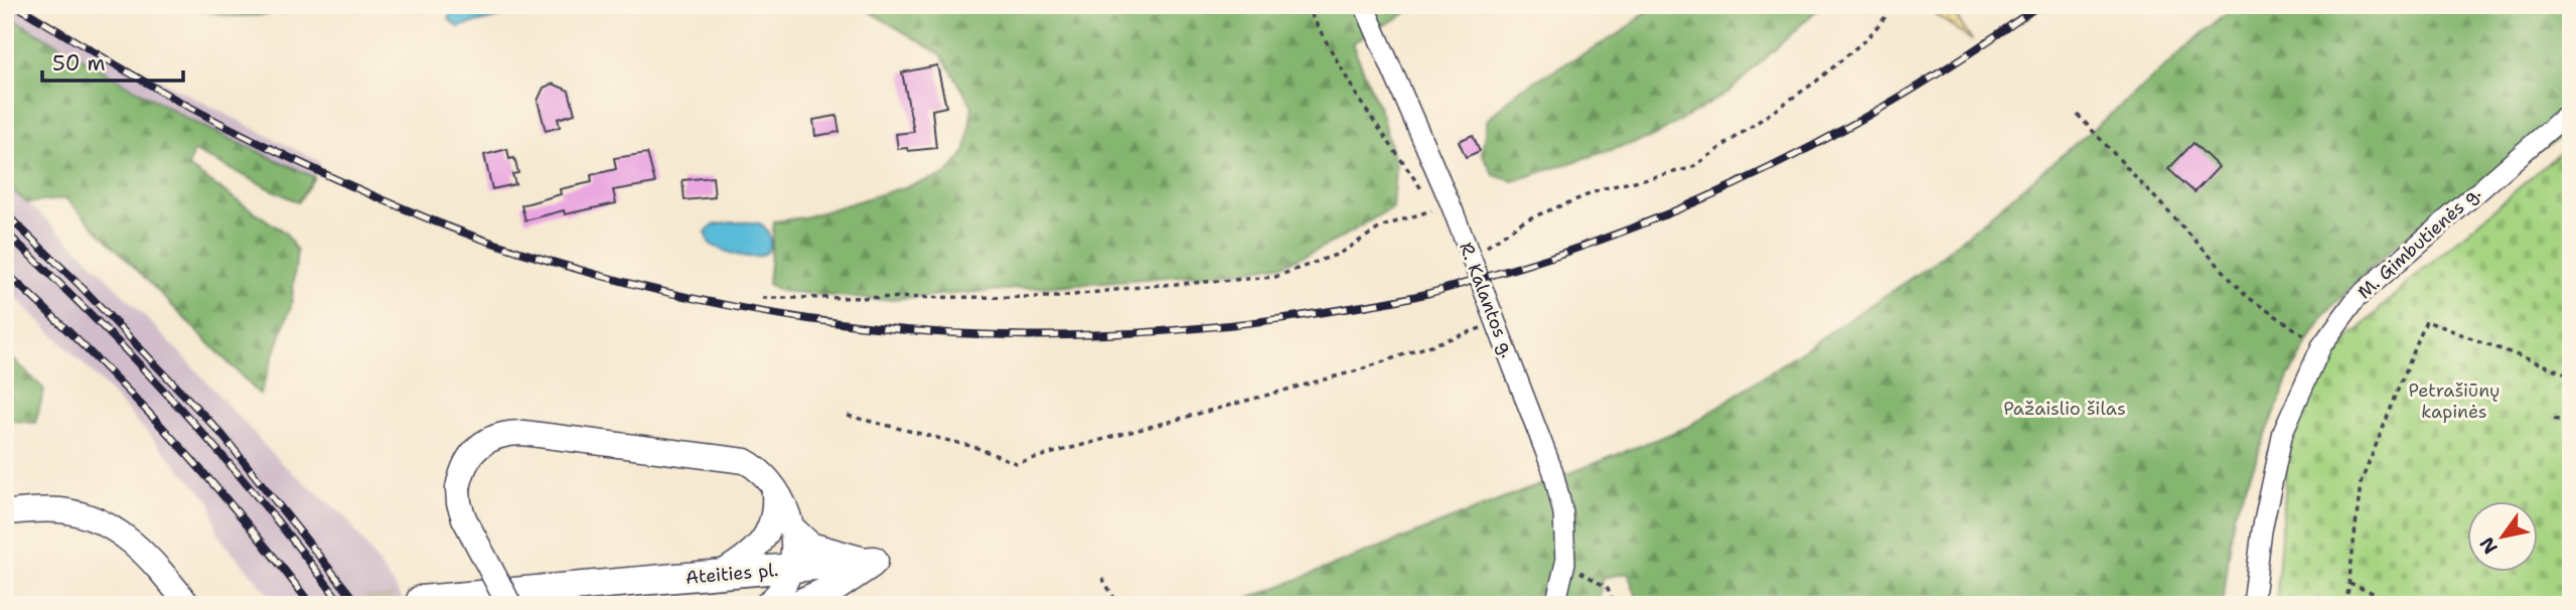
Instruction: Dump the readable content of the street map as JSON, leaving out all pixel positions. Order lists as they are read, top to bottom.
{
  "streets": {
    "highway": ["Ateities pl."],
    "street": ["M. Gimbutienės g.", "R. Kalantos g."]
  },
  "parks": ["Petrašiūnų kapinės", "Pažaislio šilas"],
  "scale_bar": "50 m",
  "north": "bottom left"
}
